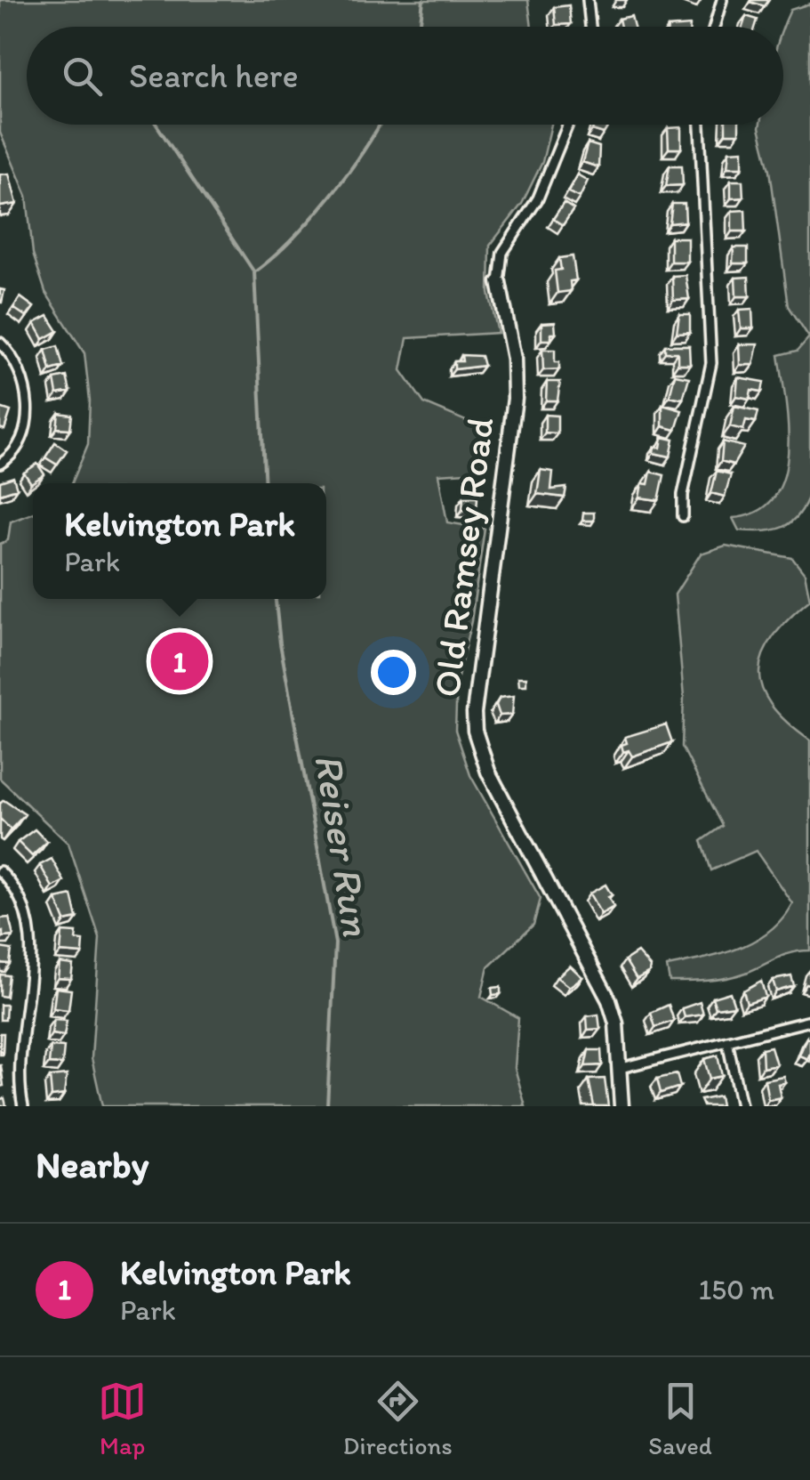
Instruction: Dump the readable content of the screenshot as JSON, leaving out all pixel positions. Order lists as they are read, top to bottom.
{
  "streets": {
    "street": ["Old Ramsey Road"]
  },
  "water": ["Reiser Run"],
  "page": {
    "search": "Search here",
    "popup": ["Kelvington Park", "Park"],
    "pins": "1",
    "heading": "Nearby",
    "list": [
      {
        "mark": "1",
        "name": "Kelvington Park",
        "note": "Park",
        "value": "150 m"
      }
    ],
    "nav": ["Map", "Directions", "Saved"]
  }
}
